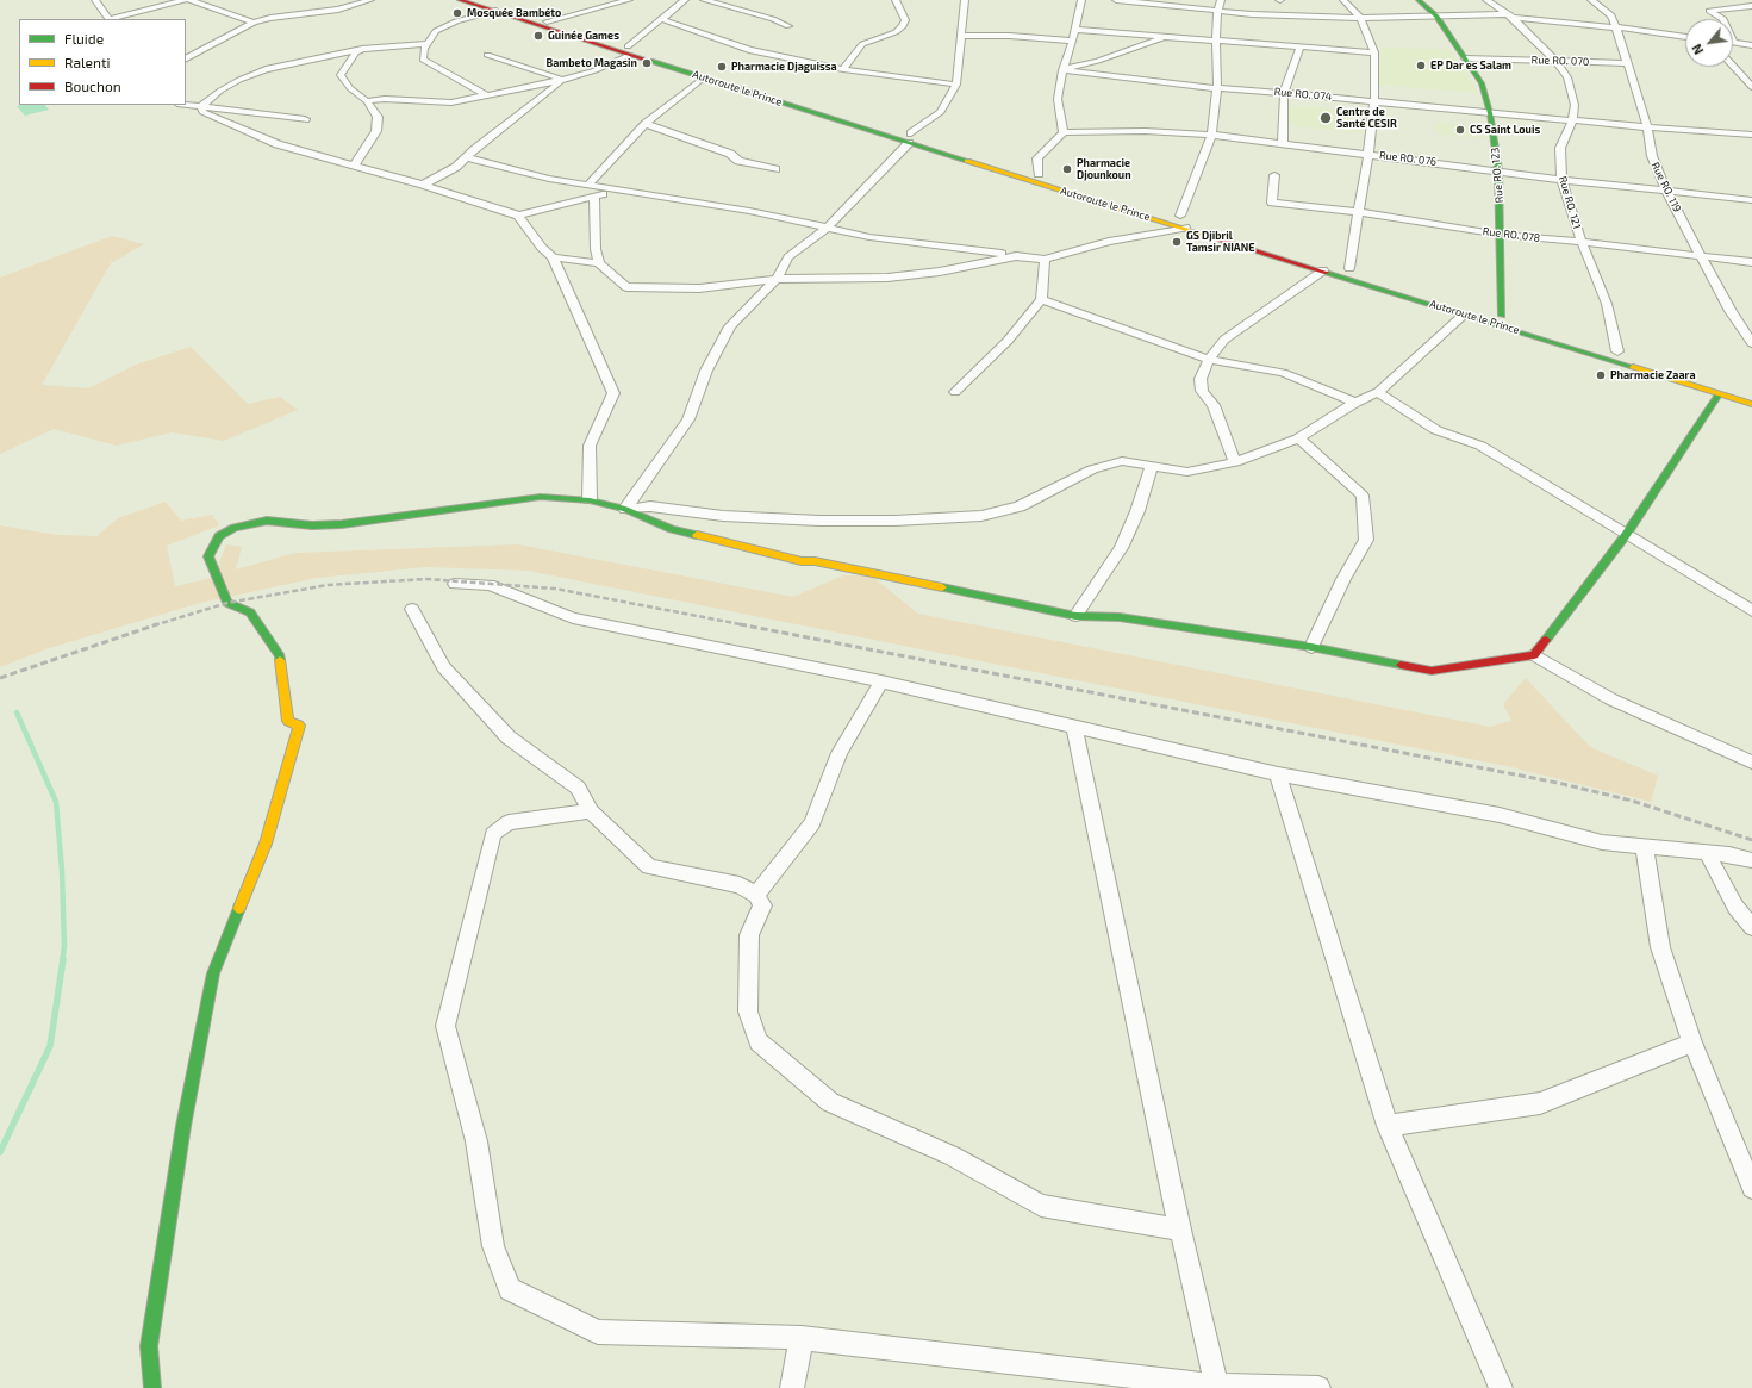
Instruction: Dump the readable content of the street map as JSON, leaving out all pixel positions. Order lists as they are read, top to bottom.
{
  "streets": {
    "main road": ["Autoroute le Prince", "Rue RO. 123"],
    "street": [
      "Rue RO. 070",
      "Rue RO. 074",
      "Rue RO. 076",
      "Rue RO. 119",
      "Rue RO. 121",
      "Rue RO. 078"
    ]
  },
  "crossings": [
    ["Rue RO. 070", "Rue RO. 123"],
    ["Rue RO. 070", "Rue RO. 119"],
    ["Rue RO. 070", "Rue RO. 121"],
    ["Autoroute le Prince", "Rue RO. 123"],
    ["Autoroute le Prince", "Rue RO. 121"],
    ["Rue RO. 074", "Rue RO. 123"],
    ["Rue RO. 074", "Rue RO. 119"],
    ["Rue RO. 074", "Rue RO. 121"],
    ["Rue RO. 076", "Rue RO. 123"],
    ["Rue RO. 076", "Rue RO. 119"],
    ["Rue RO. 076", "Rue RO. 121"],
    ["Rue RO. 123", "Rue RO. 078"],
    ["Rue RO. 119", "Rue RO. 078"],
    ["Rue RO. 121", "Rue RO. 078"]
  ],
  "places": [
    "Mosquée Bambéto",
    "Guinée Games",
    "Bambeto Magasin",
    "EP Dar es Salam",
    "Pharmacie Djaguissa",
    "Centre de Santé CESIR",
    "CS Saint Louis",
    "Pharmacie Djounkoun",
    "GS Djibril Tamsir NIANE",
    "Pharmacie Zaara"
  ],
  "legend": ["Fluide", "Ralenti", "Bouchon"],
  "north": "bottom left"
}
